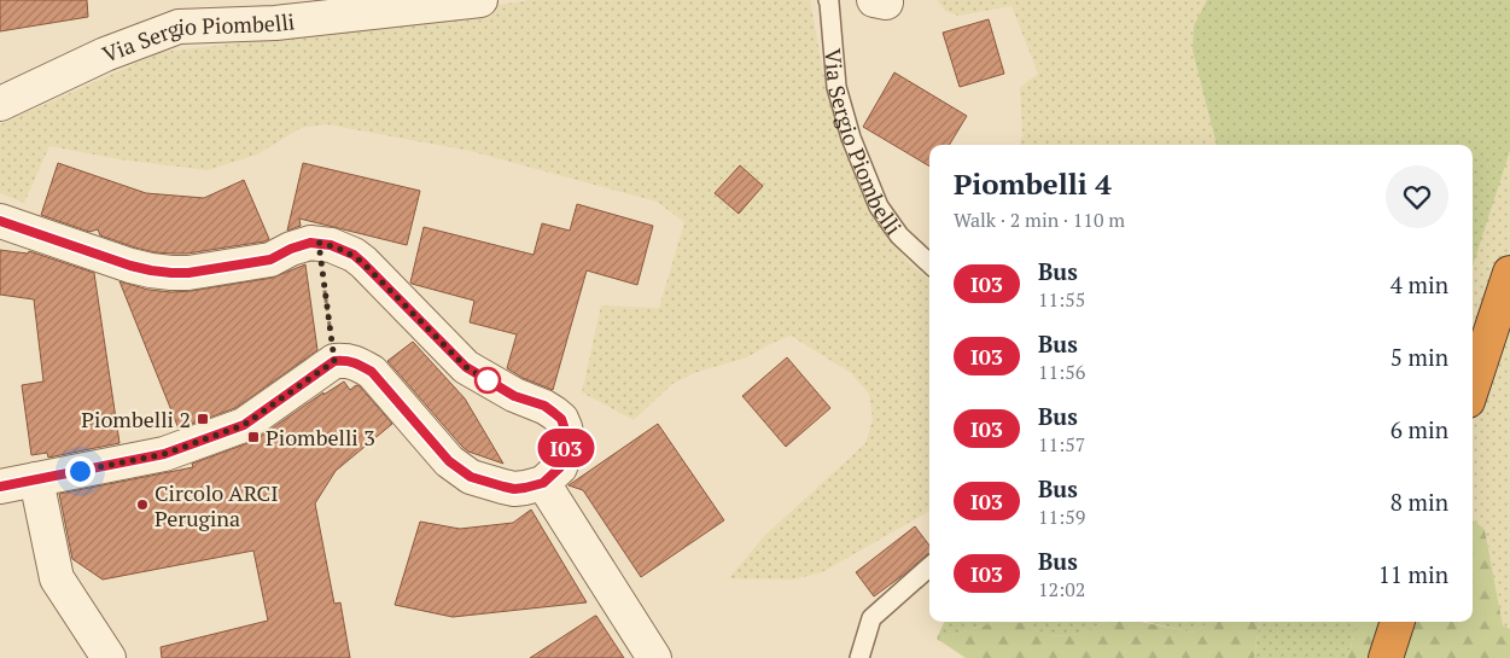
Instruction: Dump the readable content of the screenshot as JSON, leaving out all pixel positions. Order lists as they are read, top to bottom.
{
  "streets": {
    "street": ["Via Sergio Piombelli"]
  },
  "places": {
    "transit": ["Piombelli 2", "Piombelli 3"],
    "other": ["Circolo ARCI Perugina"]
  },
  "lines": ["bus line I03"],
  "page": {
    "on_map": "I03",
    "heading": ["Piombelli 4", "Walk · 2 min · 110 m"],
    "list": [
      {
        "mark": "I03",
        "name": "Bus",
        "note": "11:55",
        "value": "4 min"
      },
      {
        "mark": "I03",
        "name": "Bus",
        "note": "11:56",
        "value": "5 min"
      },
      {
        "mark": "I03",
        "name": "Bus",
        "note": "11:57",
        "value": "6 min"
      },
      {
        "mark": "I03",
        "name": "Bus",
        "note": "11:59",
        "value": "8 min"
      },
      {
        "mark": "I03",
        "name": "Bus",
        "note": "12:02",
        "value": "11 min"
      }
    ]
  }
}
